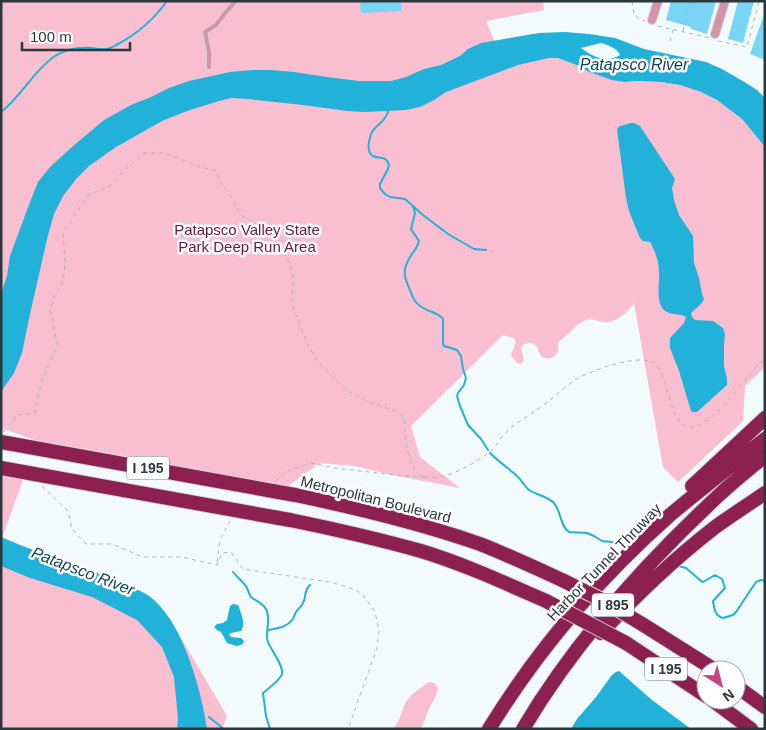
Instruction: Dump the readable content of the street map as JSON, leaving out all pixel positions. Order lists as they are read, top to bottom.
{
  "streets": {
    "highway": [
      "I 195",
      "Metropolitan Boulevard",
      "Harbor Tunnel Thruway",
      "I 895"
    ]
  },
  "water": ["Patapsco River"],
  "parks": ["Patapsco Valley State Park Deep Run Area"],
  "scale_bar": "100 m",
  "north": "bottom right"
}
